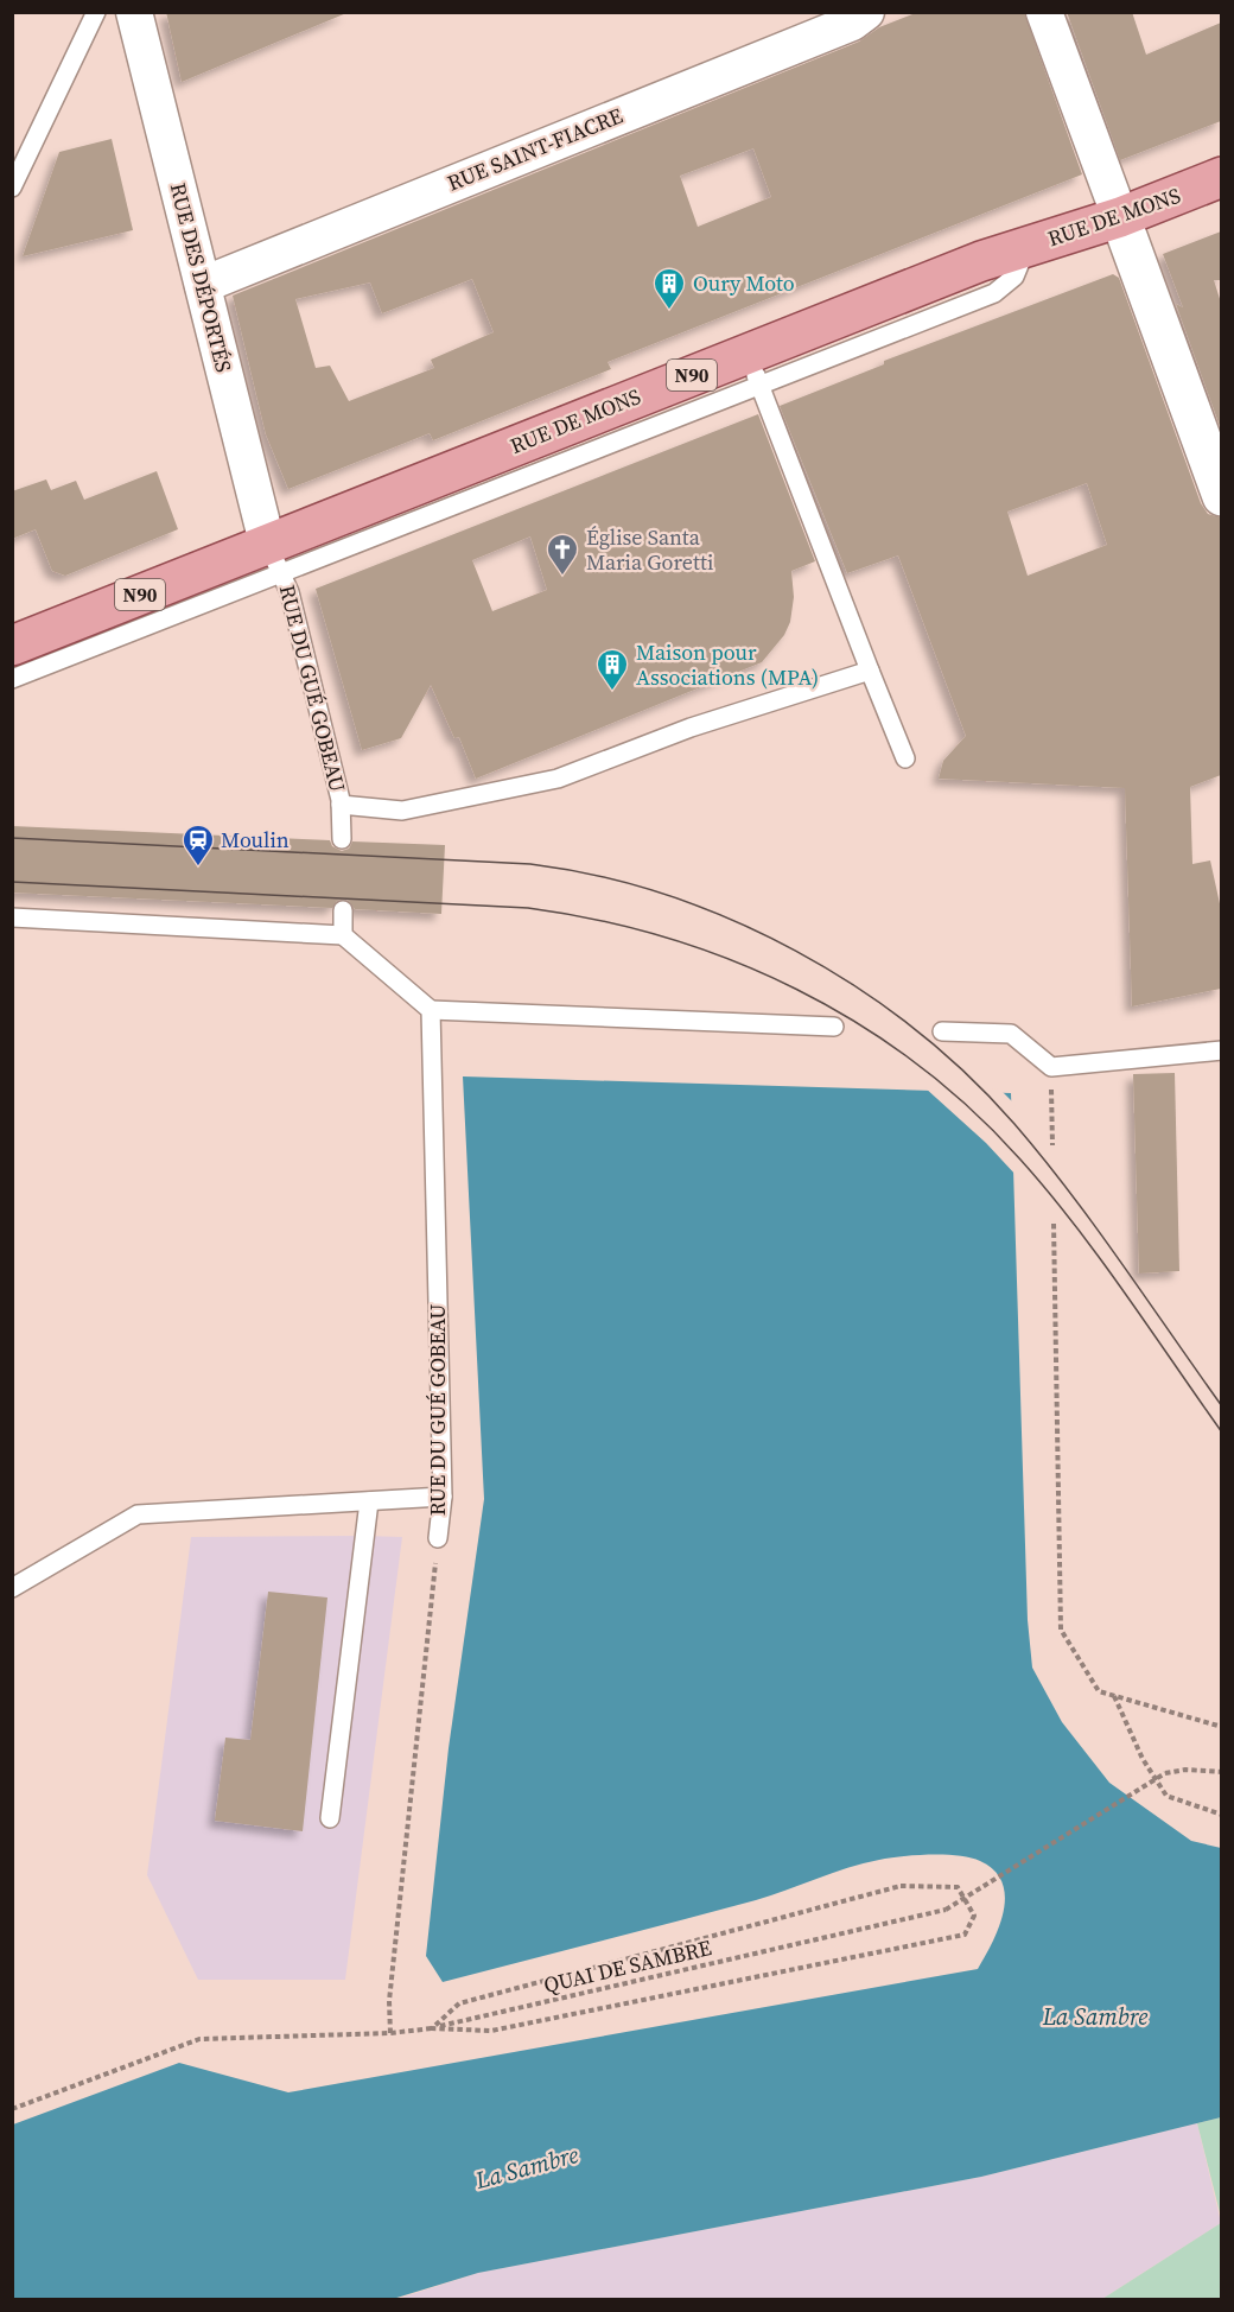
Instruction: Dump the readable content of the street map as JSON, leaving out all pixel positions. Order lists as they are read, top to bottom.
{
  "streets": {
    "main road": ["RUE DE MONS", "N90"],
    "street": ["RUE SAINT-FIACRE", "RUE DES DÉPORTÉS"],
    "lane": ["RUE DU GUÉ GOBEAU"],
    "path": ["QUAI DE SAMBRE"]
  },
  "crossings": [
    ["RUE SAINT-FIACRE", "RUE DES DÉPORTÉS"],
    ["RUE DE MONS", "RUE DES DÉPORTÉS"],
    ["RUE DE MONS", "RUE DU GUÉ GOBEAU"],
    ["RUE DES DÉPORTÉS", "RUE DU GUÉ GOBEAU"],
    ["RUE DU GUÉ GOBEAU", "QUAI DE SAMBRE"]
  ],
  "water": ["La Sambre"],
  "places": {
    "building": ["Oury Moto", "Maison pour Associations (MPA)"],
    "church": ["Église Santa Maria Goretti"],
    "station": ["Moulin"]
  }
}
